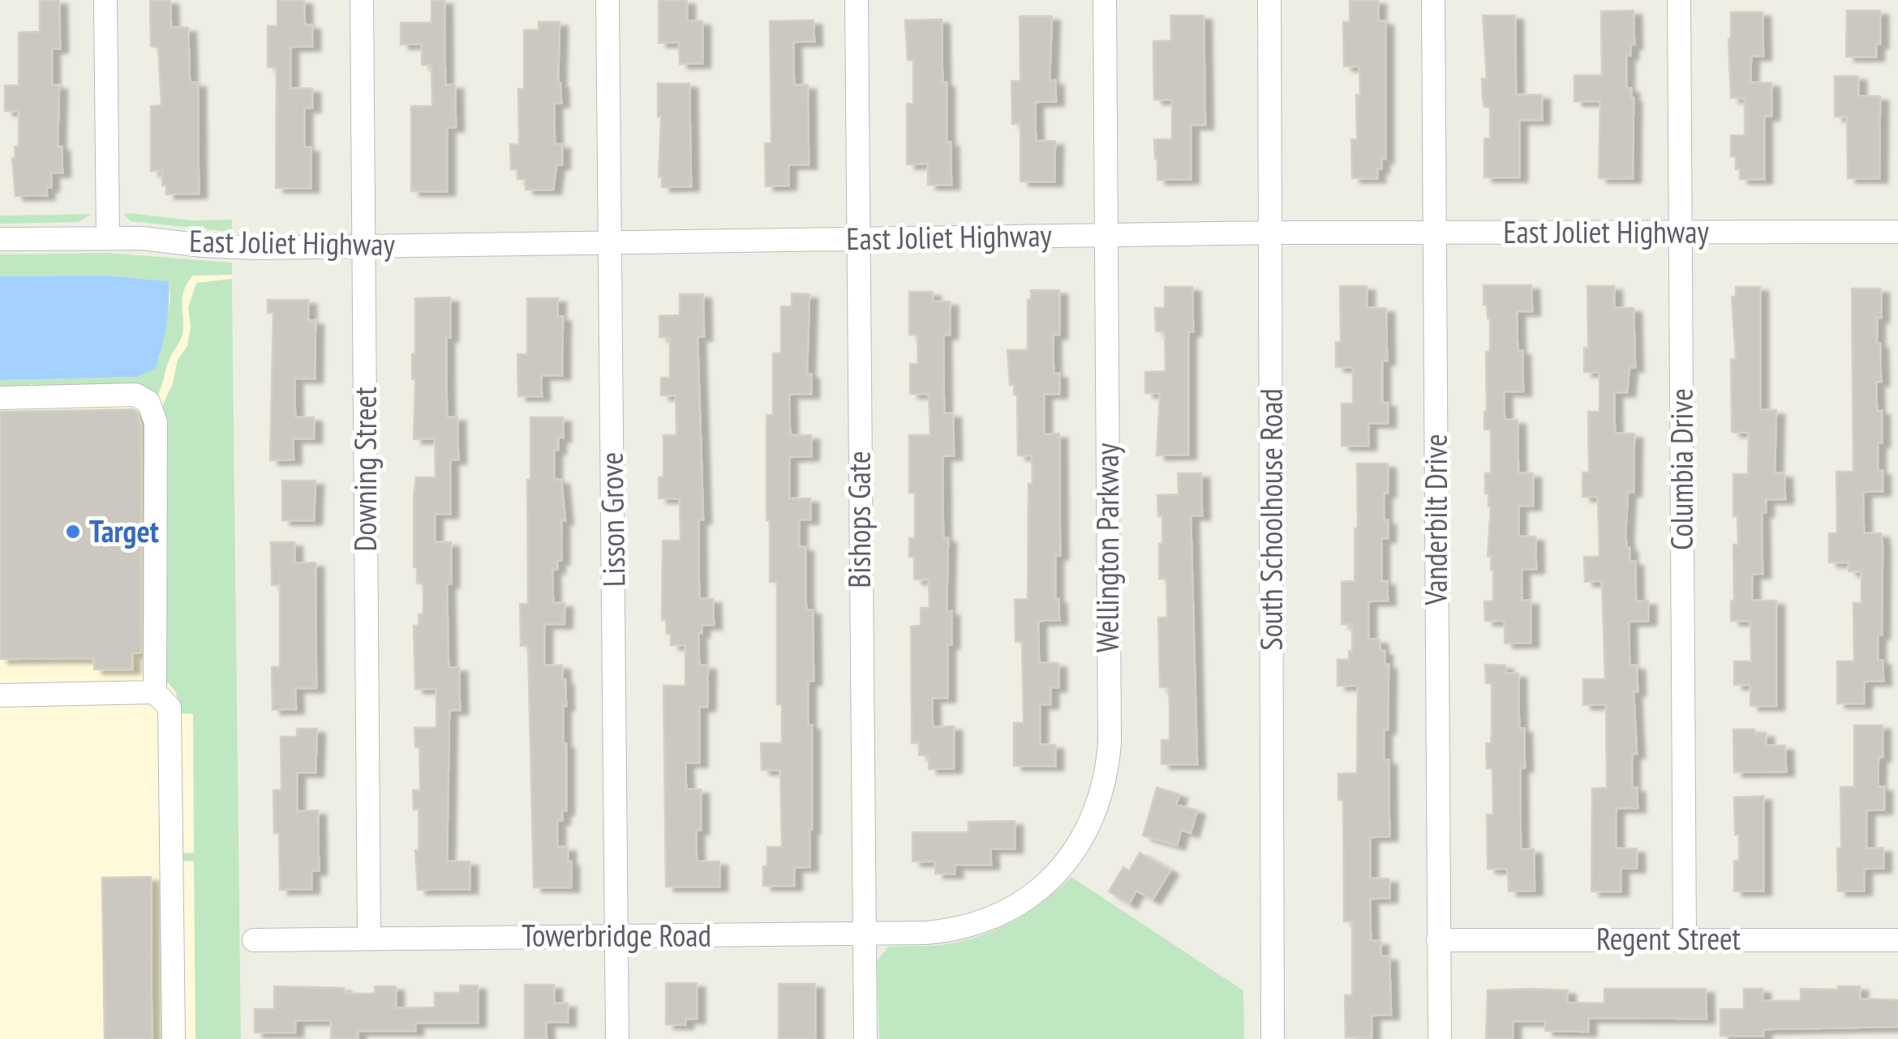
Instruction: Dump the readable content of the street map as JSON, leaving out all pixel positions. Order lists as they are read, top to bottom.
{
  "streets": {
    "street": [
      "East Joliet Highway",
      "Downing Street",
      "Columbia Drive",
      "Lisson Grove",
      "Bishops Gate",
      "South Schoolhouse Road",
      "Vanderbilt Drive",
      "Wellington Parkway",
      "Towerbridge Road",
      "Regent Street"
    ]
  },
  "crossings": [
    ["East Joliet Highway", "Downing Street"],
    ["East Joliet Highway", "Columbia Drive"],
    ["East Joliet Highway", "Lisson Grove"],
    ["East Joliet Highway", "Bishops Gate"],
    ["East Joliet Highway", "South Schoolhouse Road"],
    ["East Joliet Highway", "Vanderbilt Drive"],
    ["East Joliet Highway", "Wellington Parkway"],
    ["Downing Street", "Towerbridge Road"],
    ["Columbia Drive", "Regent Street"],
    ["Lisson Grove", "Towerbridge Road"],
    ["Bishops Gate", "Wellington Parkway"],
    ["Bishops Gate", "Towerbridge Road"],
    ["Vanderbilt Drive", "Regent Street"],
    ["Wellington Parkway", "Towerbridge Road"]
  ],
  "places": ["Target"]
}
